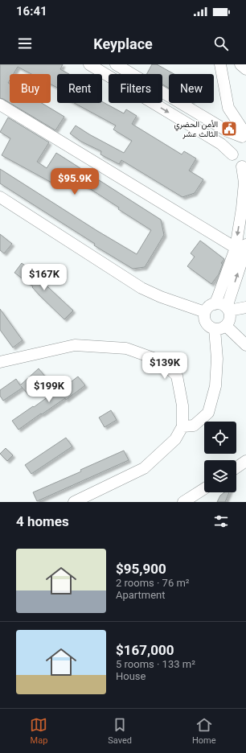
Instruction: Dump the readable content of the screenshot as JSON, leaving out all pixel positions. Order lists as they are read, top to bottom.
{
  "places": {
    "public building": ["الأمن الحضري الثالث عشر"]
  },
  "page": {
    "status": "16:41",
    "header": "Keyplace",
    "chip": [
      "Buy",
      "Rent",
      "Filters",
      "New"
    ],
    "price": [
      "$95.9K",
      "$167K",
      "$139K",
      "$199K"
    ],
    "heading": "4 homes",
    "list": [
      {
        "name": "$95,900",
        "note": "2 rooms · 76 m² · Apartment"
      },
      {
        "name": "$167,000",
        "note": "5 rooms · 133 m² · House"
      }
    ],
    "tabs": ["Map", "Saved", "Home"]
  }
}
